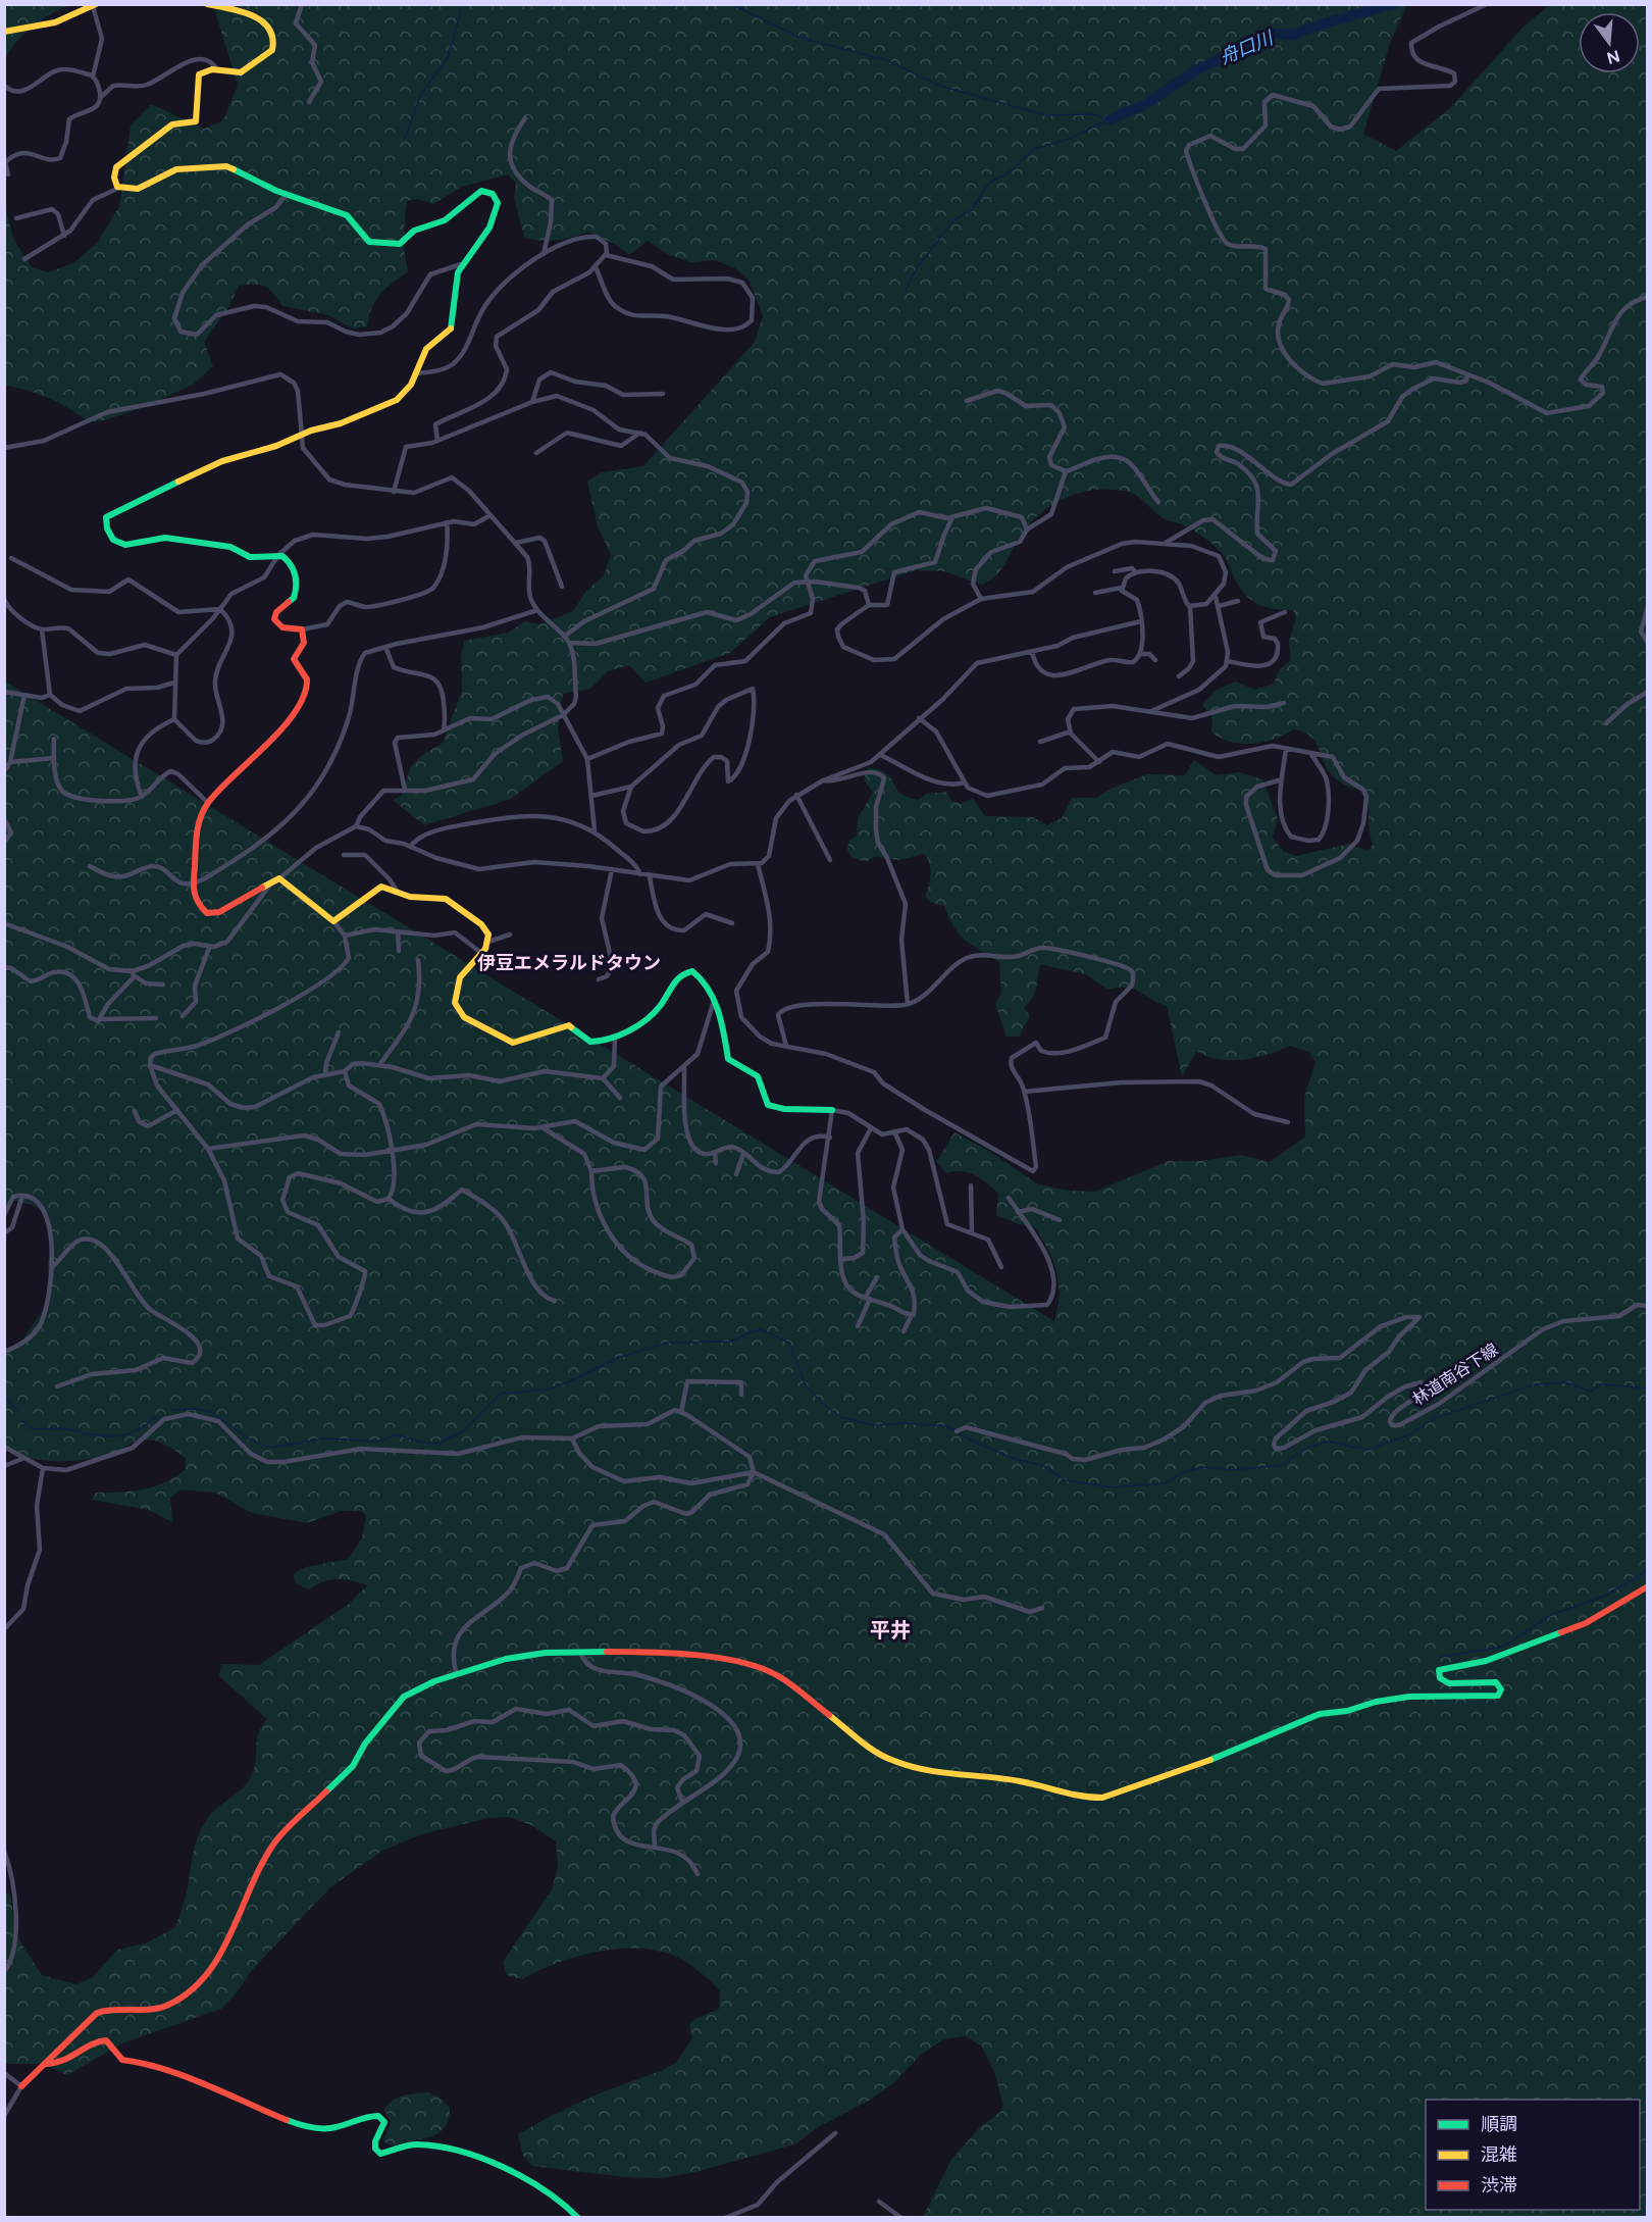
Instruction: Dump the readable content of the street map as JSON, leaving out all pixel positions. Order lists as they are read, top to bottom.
{
  "streets": {
    "street": ["林道南谷下線"]
  },
  "districts": ["伊豆エメラルドタウン", "平井"],
  "water": ["舟口川"],
  "legend": ["順調", "混雑", "渋滞"],
  "north": "bottom"
}
